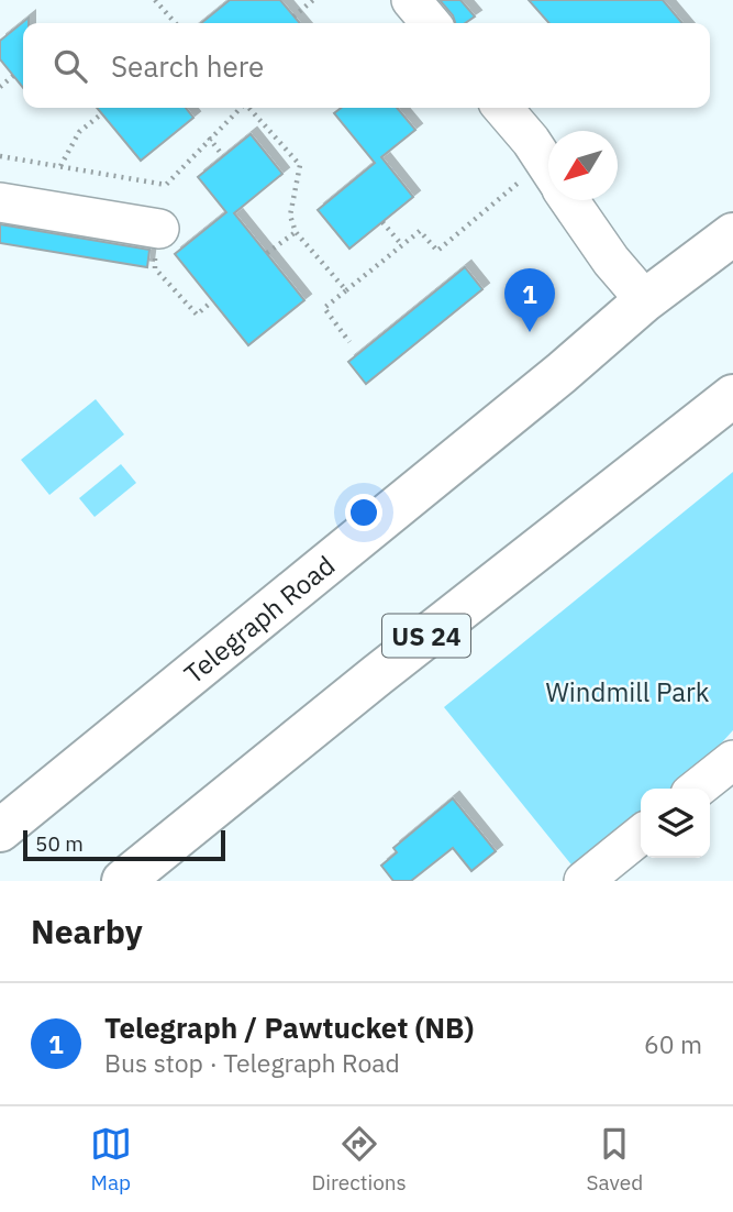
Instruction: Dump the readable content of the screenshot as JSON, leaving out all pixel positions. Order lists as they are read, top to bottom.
{
  "streets": {
    "highway": ["Telegraph Road", "US 24"]
  },
  "parks": ["Windmill Park"],
  "scale_bar": "50 m",
  "north": "bottom left",
  "page": {
    "search": "Search here",
    "pins": "1",
    "scale": "50 m",
    "heading": "Nearby",
    "list": [
      {
        "mark": "1",
        "name": "Telegraph / Pawtucket (NB)",
        "note": "Bus stop · Telegraph Road",
        "value": "60 m"
      }
    ],
    "nav": ["Map", "Directions", "Saved"]
  }
}
